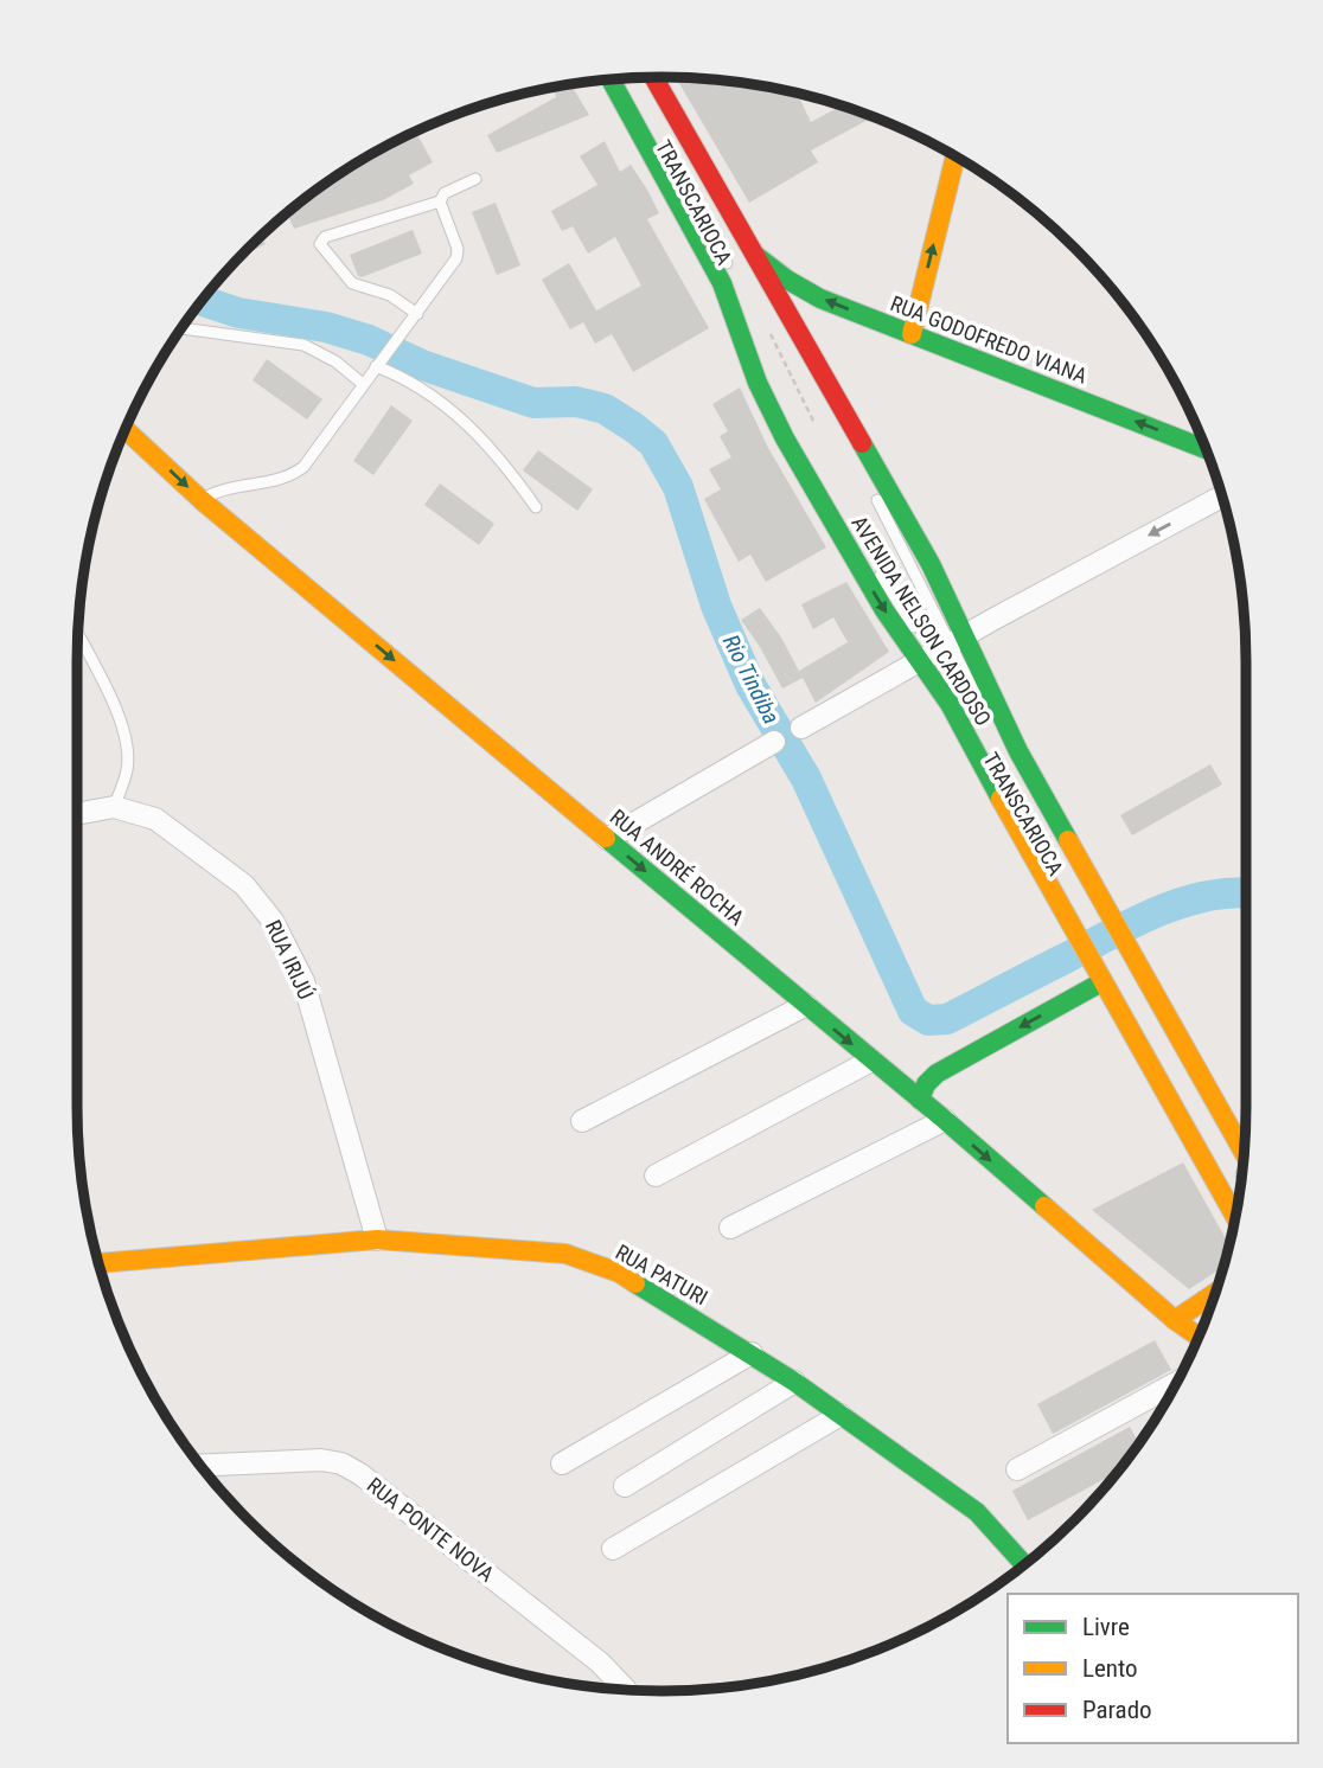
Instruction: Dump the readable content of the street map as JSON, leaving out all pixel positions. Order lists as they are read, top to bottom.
{
  "streets": {
    "main road": [
      "RUA GODOFREDO VIANA",
      "AVENIDA NELSON CARDOSO",
      "RUA ANDRÉ ROCHA",
      "RUA PATURI"
    ],
    "street": ["RUA IRIJÚ", "RUA PONTE NOVA"],
    "lane": ["TRANSCARIOCA"]
  },
  "crossings": [
    ["TRANSCARIOCA", "AVENIDA NELSON CARDOSO"],
    ["RUA GODOFREDO VIANA", "AVENIDA NELSON CARDOSO"],
    ["RUA IRIJÚ", "RUA PATURI"]
  ],
  "one_way": ["RUA GODOFREDO VIANA", "RUA ANDRÉ ROCHA"],
  "water": ["Rio Tindiba"],
  "legend": ["Livre", "Lento", "Parado"]
}
